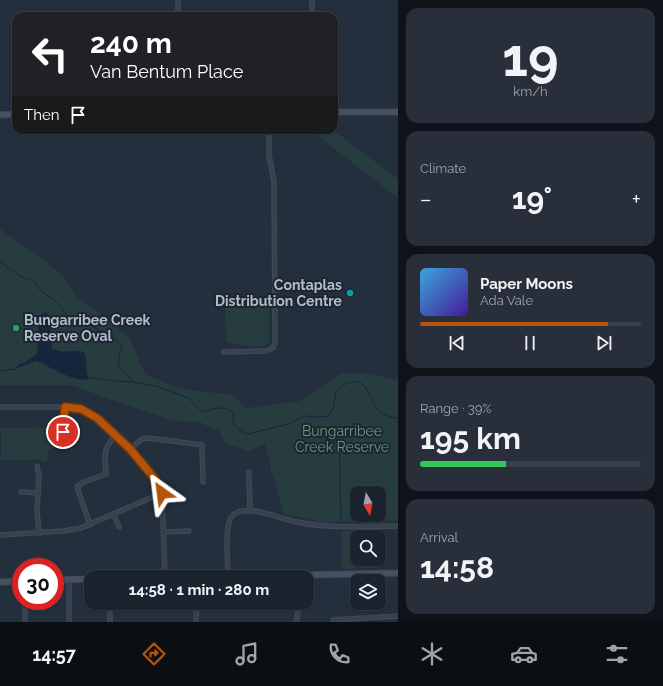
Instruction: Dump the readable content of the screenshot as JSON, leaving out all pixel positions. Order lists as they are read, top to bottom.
{
  "parks": ["Bungarribee Creek Reserve"],
  "places": ["Contaplas Distribution Centre", "Bungarribee Creek Reserve Oval"],
  "north": "bottom",
  "page": {
    "tile": [
      ["19", "km/h"],
      "Climate",
      ["Range · 39%", "195 km"],
      ["Arrival", "14:58"]
    ],
    "turn": ["240 m", "Van Bentum Place"],
    "then": "Then",
    "heat": ["−", "19°", "+"],
    "song": ["Paper Moons", "Ada Vale"],
    "limit": "30",
    "trip": "14:58 · 1 min · 280 m",
    "tabs": "14:57"
  }
}
